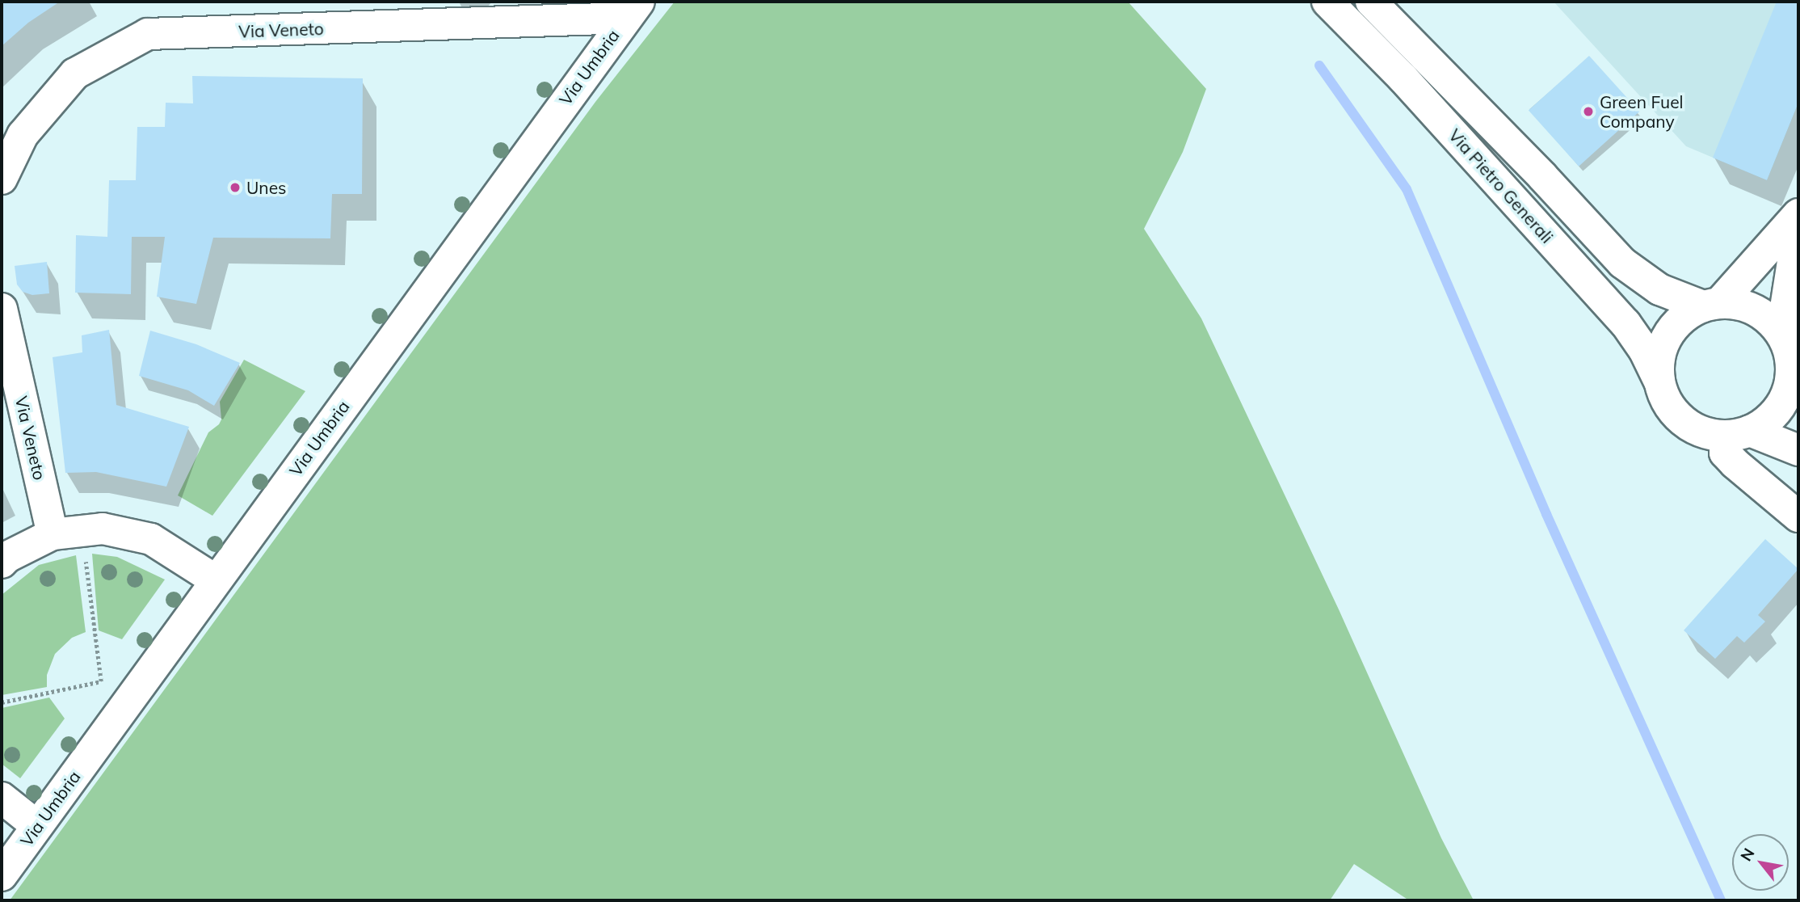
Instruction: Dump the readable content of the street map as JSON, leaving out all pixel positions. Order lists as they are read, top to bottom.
{
  "streets": {
    "street": ["Via Veneto", "Via Umbria", "Via Pietro Generali"]
  },
  "crossings": [
    ["Via Veneto", "Via Umbria"]
  ],
  "places": ["Green Fuel Company", "Unes"],
  "north": "top left"
}
